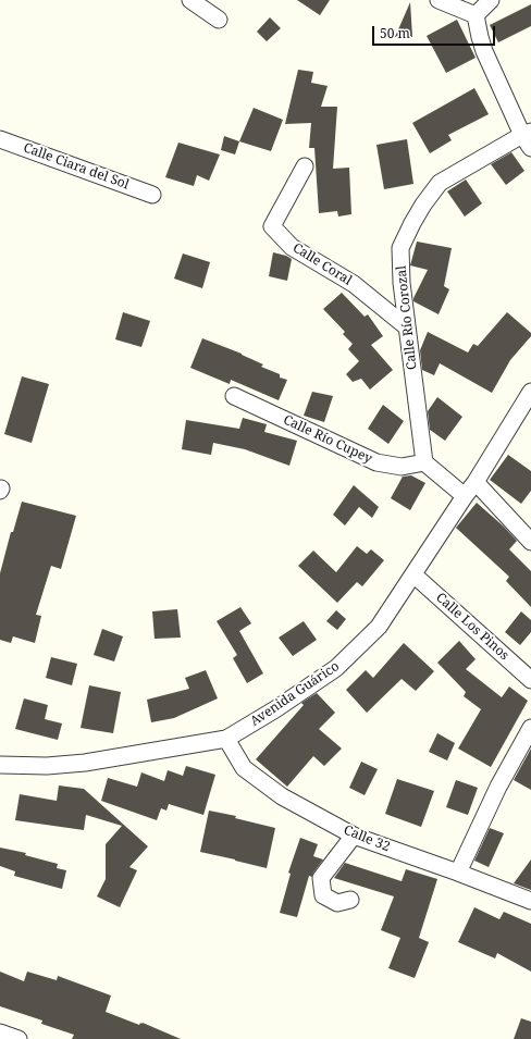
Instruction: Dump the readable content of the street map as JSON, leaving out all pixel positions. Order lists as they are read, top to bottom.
{
  "streets": {
    "street": [
      "Calle Ciara del Sol",
      "Calle Coral",
      "Calle Río Corozal",
      "Calle Río Cupey",
      "Calle Los Pinos",
      "Avenida Guárico",
      "Calle 32"
    ]
  },
  "crossings": [
    ["Calle Coral", "Calle Río Corozal"],
    ["Calle Río Corozal", "Calle Río Cupey"],
    ["Calle Los Pinos", "Avenida Guárico"],
    ["Avenida Guárico", "Calle 32"]
  ],
  "scale_bar": "50 m"
}
